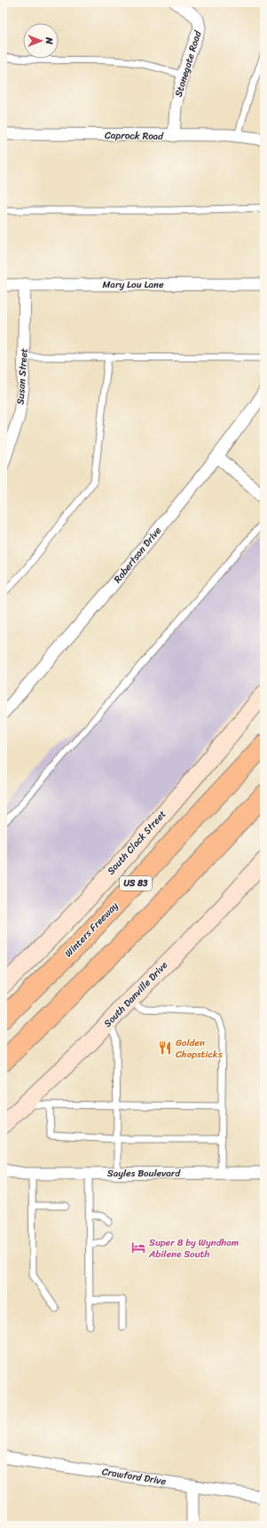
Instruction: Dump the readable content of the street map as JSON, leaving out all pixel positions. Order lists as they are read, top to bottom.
{
  "streets": {
    "highway": ["US 83", "Winters Freeway"],
    "main road": ["South Clack Street", "South Danville Drive"],
    "street": [
      "Stonegate Road",
      "Caprock Road",
      "Mary Lou Lane",
      "Susan Street",
      "Robertson Drive",
      "Sayles Boulevard",
      "Crawford Drive"
    ]
  },
  "crossings": [
    ["Stonegate Road", "Caprock Road"],
    ["Mary Lou Lane", "Susan Street"]
  ],
  "places": {
    "restaurant": ["Golden Chopsticks"],
    "hotel": ["Super 8 by Wyndham Abilene South"]
  },
  "north": "right"
}
